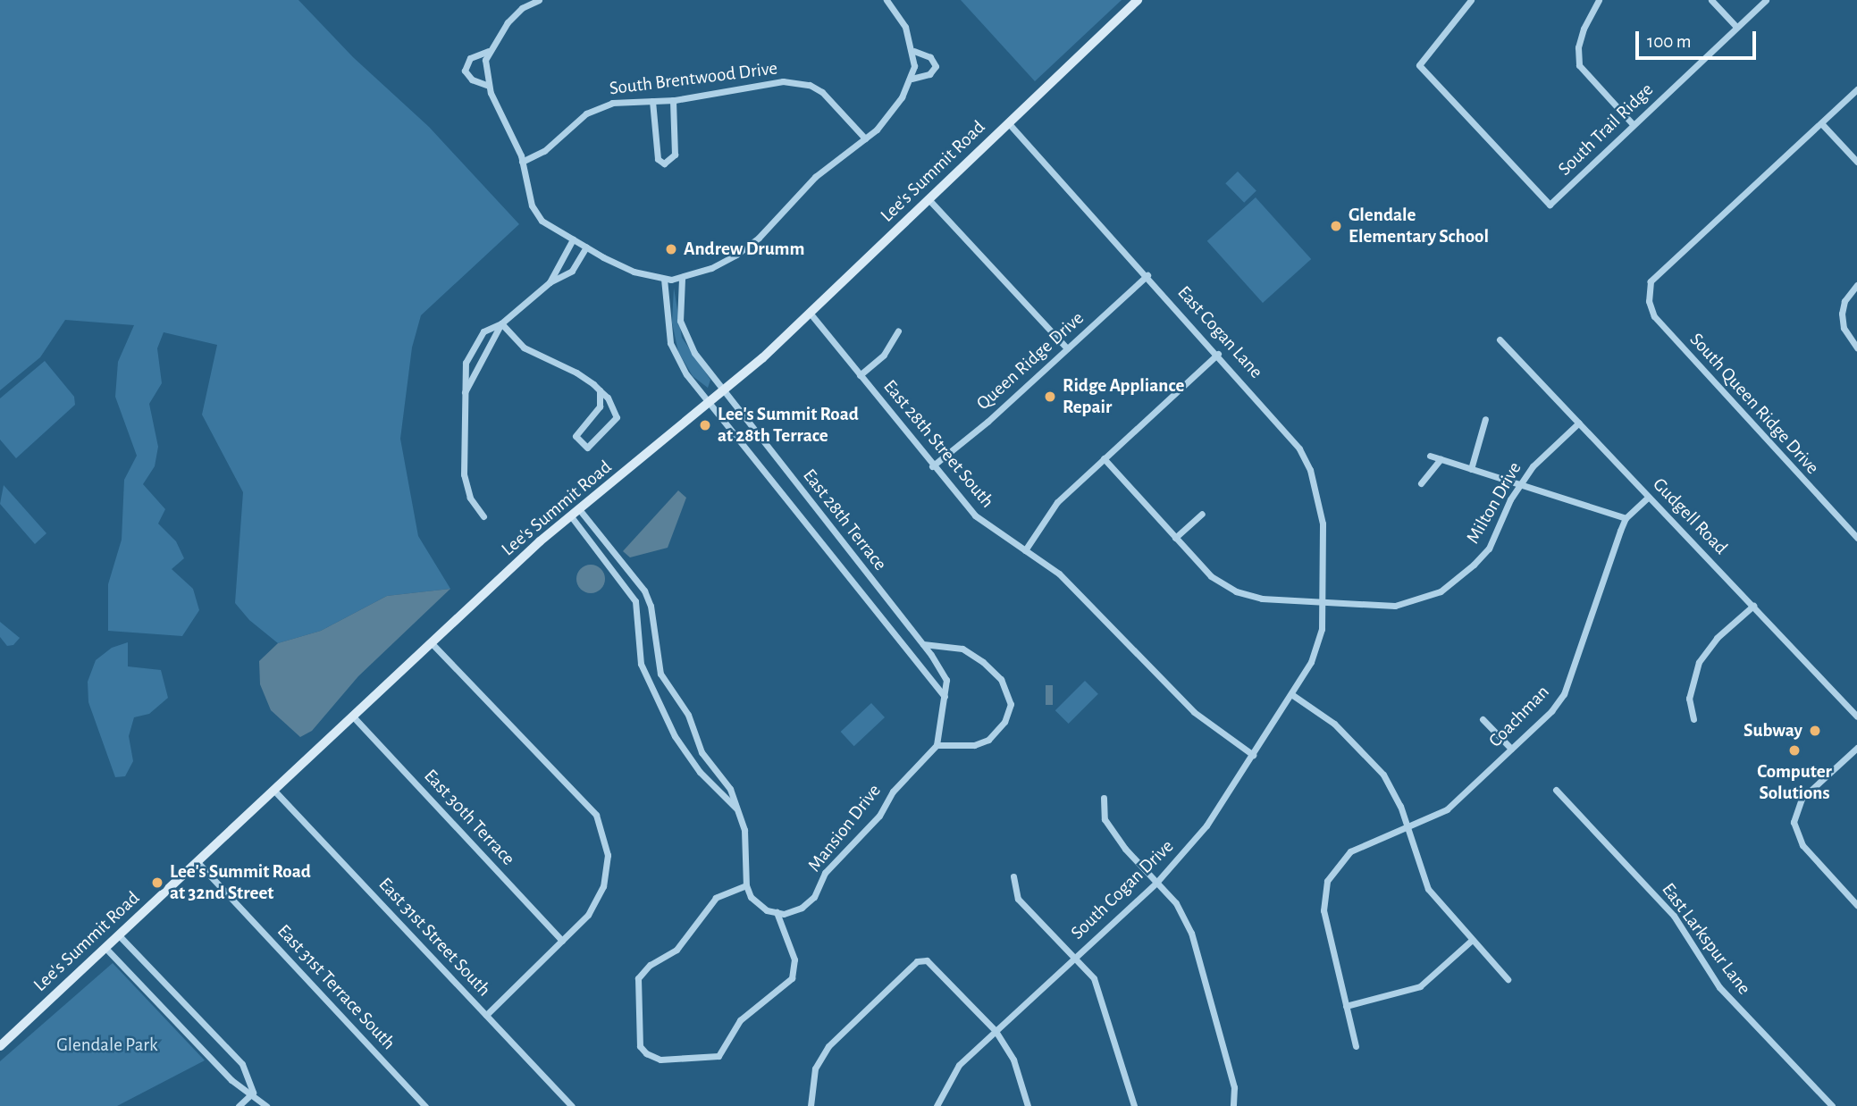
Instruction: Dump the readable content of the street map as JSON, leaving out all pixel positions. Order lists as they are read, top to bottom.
{
  "streets": {
    "main road": ["Lee's Summit Road"],
    "street": [
      "South Brentwood Drive",
      "South Trail Ridge",
      "East Cogan Lane",
      "Queen Ridge Drive",
      "South Queen Ridge Drive",
      "East 28th Street South",
      "Milton Drive",
      "Gudgell Road",
      "East 28th Terrace",
      "Coachman",
      "East 30th Terrace",
      "Mansion Drive",
      "South Cogan Drive",
      "East 31st Street South",
      "East Larkspur Lane",
      "East 31st Terrace South"
    ]
  },
  "crossings": [
    ["Lee's Summit Road", "East Cogan Lane"],
    ["Lee's Summit Road", "East 28th Street South"],
    ["Lee's Summit Road", "East 28th Terrace"],
    ["Lee's Summit Road", "East 30th Terrace"],
    ["Lee's Summit Road", "East 31st Street South"],
    ["Lee's Summit Road", "East 31st Terrace South"],
    ["East Cogan Lane", "Queen Ridge Drive"],
    ["East Cogan Lane", "Milton Drive"],
    ["East Cogan Lane", "South Cogan Drive"],
    ["Queen Ridge Drive", "East 28th Street South"],
    ["East 28th Street South", "South Cogan Drive"],
    ["Milton Drive", "Gudgell Road"],
    ["Milton Drive", "South Cogan Drive"],
    ["Gudgell Road", "Coachman"],
    ["East 28th Terrace", "Mansion Drive"]
  ],
  "parks": ["Glendale Park"],
  "places": [
    "Glendale Elementary School",
    "Andrew Drumm",
    "Ridge Appliance Repair",
    "Lee's Summit Road at 28th Terrace",
    "Subway",
    "Computer Solutions",
    "Lee's Summit Road at 32nd Street"
  ],
  "scale_bar": "100 m"
}
